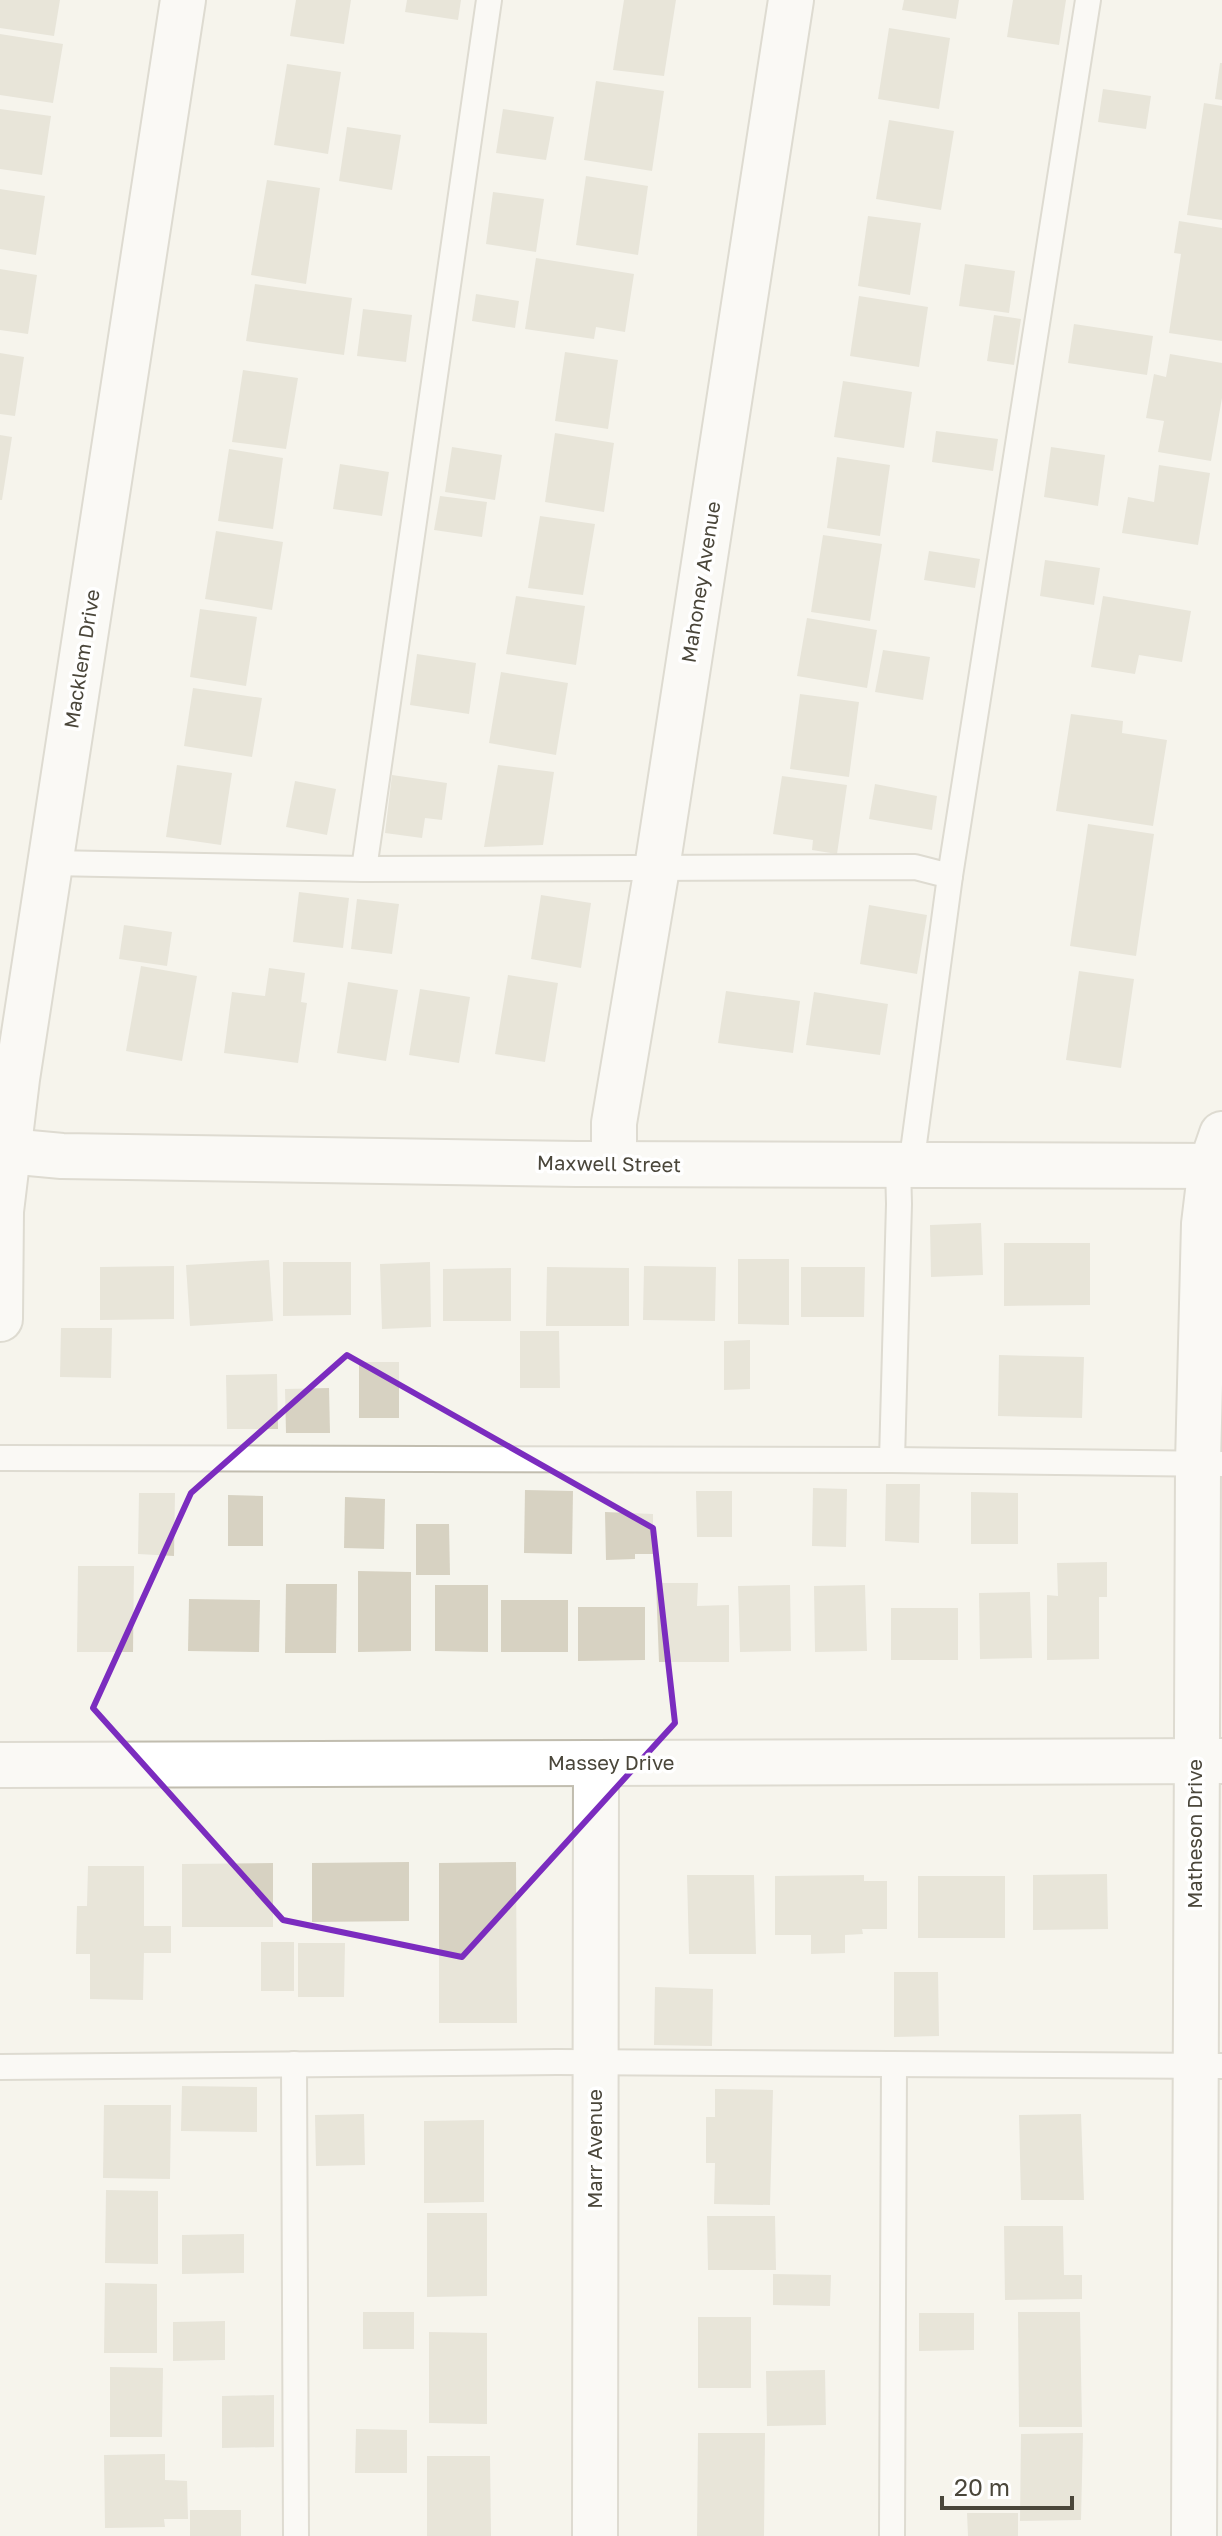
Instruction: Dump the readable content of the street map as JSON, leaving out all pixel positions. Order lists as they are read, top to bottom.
{
  "streets": {
    "street": [
      "Mahoney Avenue",
      "Macklem Drive",
      "Maxwell Street",
      "Massey Drive",
      "Matheson Drive",
      "Marr Avenue"
    ]
  },
  "crossings": [
    ["Mahoney Avenue", "Maxwell Street"],
    ["Macklem Drive", "Maxwell Street"],
    ["Maxwell Street", "Matheson Drive"],
    ["Massey Drive", "Matheson Drive"],
    ["Massey Drive", "Marr Avenue"]
  ],
  "scale_bar": "20 m"
}
